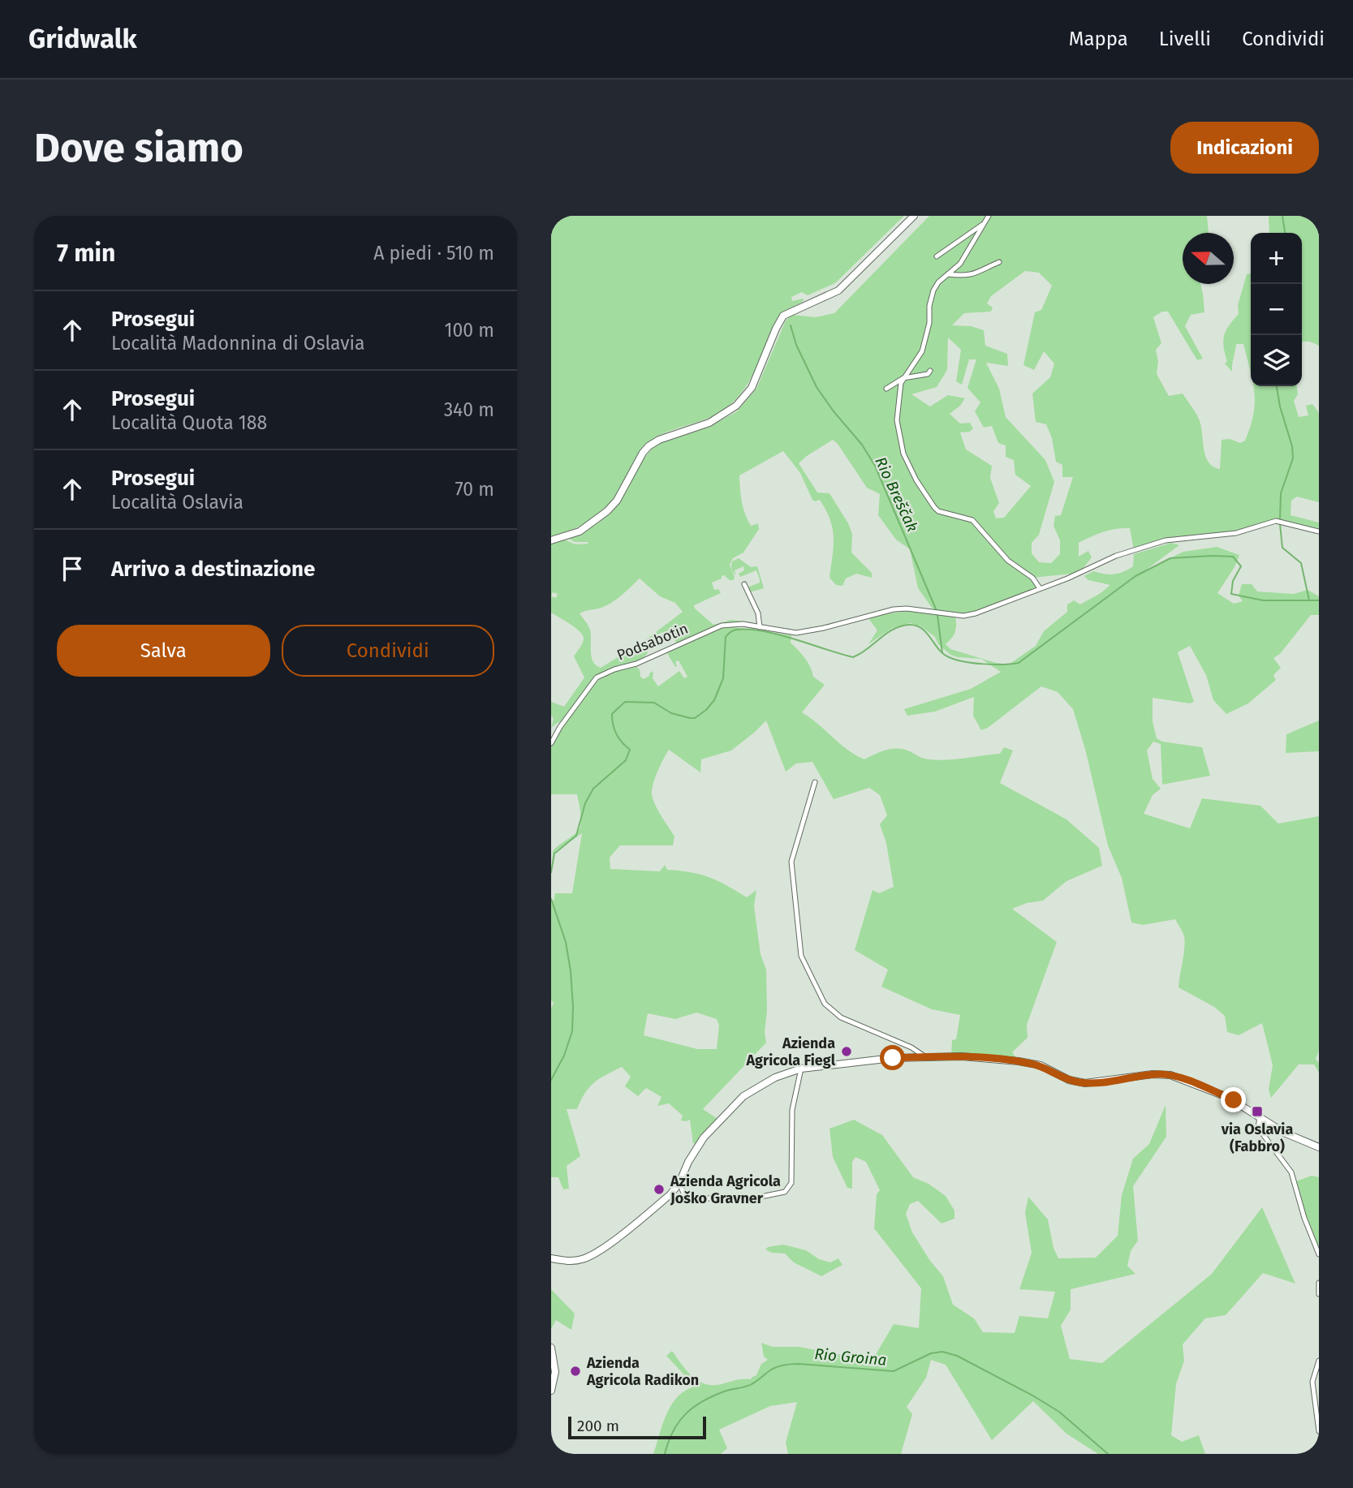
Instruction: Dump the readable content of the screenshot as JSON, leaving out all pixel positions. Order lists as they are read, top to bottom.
{
  "streets": {
    "street": ["Podsabotin"]
  },
  "water": ["Rio Breščak", "Rio Groina"],
  "places": {
    "other": ["Azienda Agricola Fiegl", "Azienda Agricola Joško Gravner", "Azienda Agricola Radikon"],
    "transit": ["via Oslavia (Fabbro)"]
  },
  "scale_bar": "200 m",
  "north": "left",
  "page": {
    "header": "Gridwalk",
    "nav": ["Mappa", "Livelli", "Condividi"],
    "buttons": [
      "Indicazioni",
      ["Salva", "Condividi"]
    ],
    "title": "Dove siamo",
    "heading": ["7 min", "A piedi · 510 m"],
    "map_buttons": ["+", "−"],
    "list": [
      ["Prosegui", "Località Madonnina di Oslavia", "100 m"],
      ["Prosegui", "Località Quota 188", "340 m"],
      ["Prosegui", "Località Oslavia", "70 m"],
      "Arrivo a destinazione"
    ],
    "scale": "200 m"
  }
}
